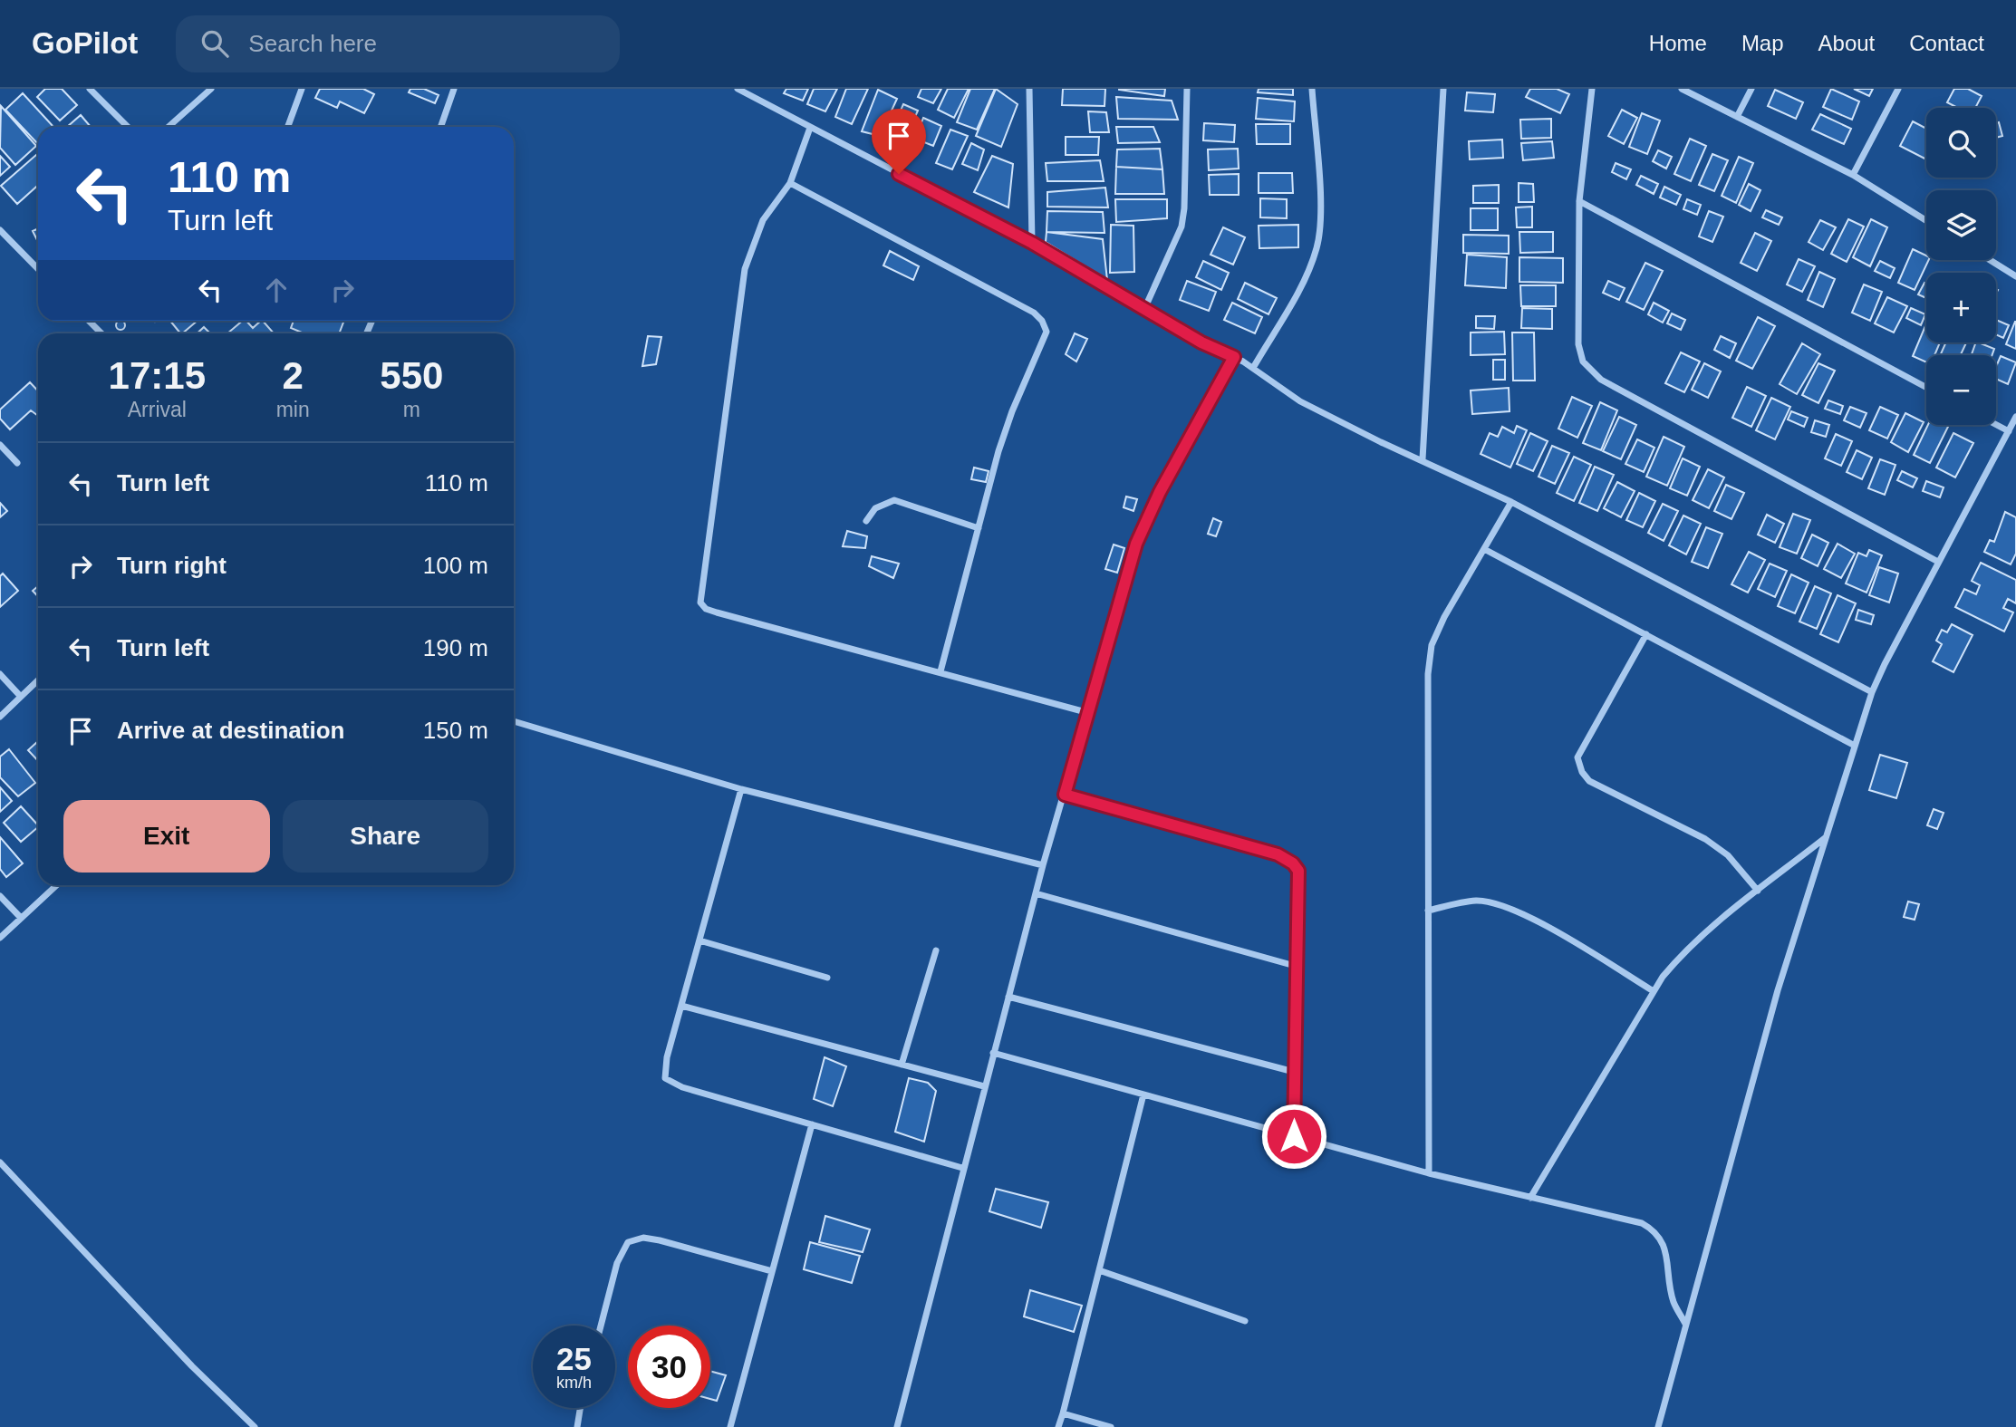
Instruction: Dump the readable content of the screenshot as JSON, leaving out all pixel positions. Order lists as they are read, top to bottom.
{
  "page": {
    "header": "GoPilot",
    "search": "Search here",
    "nav": [
      "Home",
      "Map",
      "About",
      "Contact"
    ],
    "map_buttons": ["+", "−"],
    "turn": ["110 m", "Turn left"],
    "eta": [
      "17:15",
      "Arrival",
      "2",
      "min",
      "550",
      "m"
    ],
    "list": [
      {
        "name": "Turn left",
        "value": "110 m"
      },
      {
        "name": "Turn right",
        "value": "100 m"
      },
      {
        "name": "Turn left",
        "value": "190 m"
      },
      {
        "name": "Arrive at destination",
        "value": "150 m"
      }
    ],
    "buttons": ["Exit", "Share"],
    "speed": "25 km/h",
    "limit": "30"
  }
}
